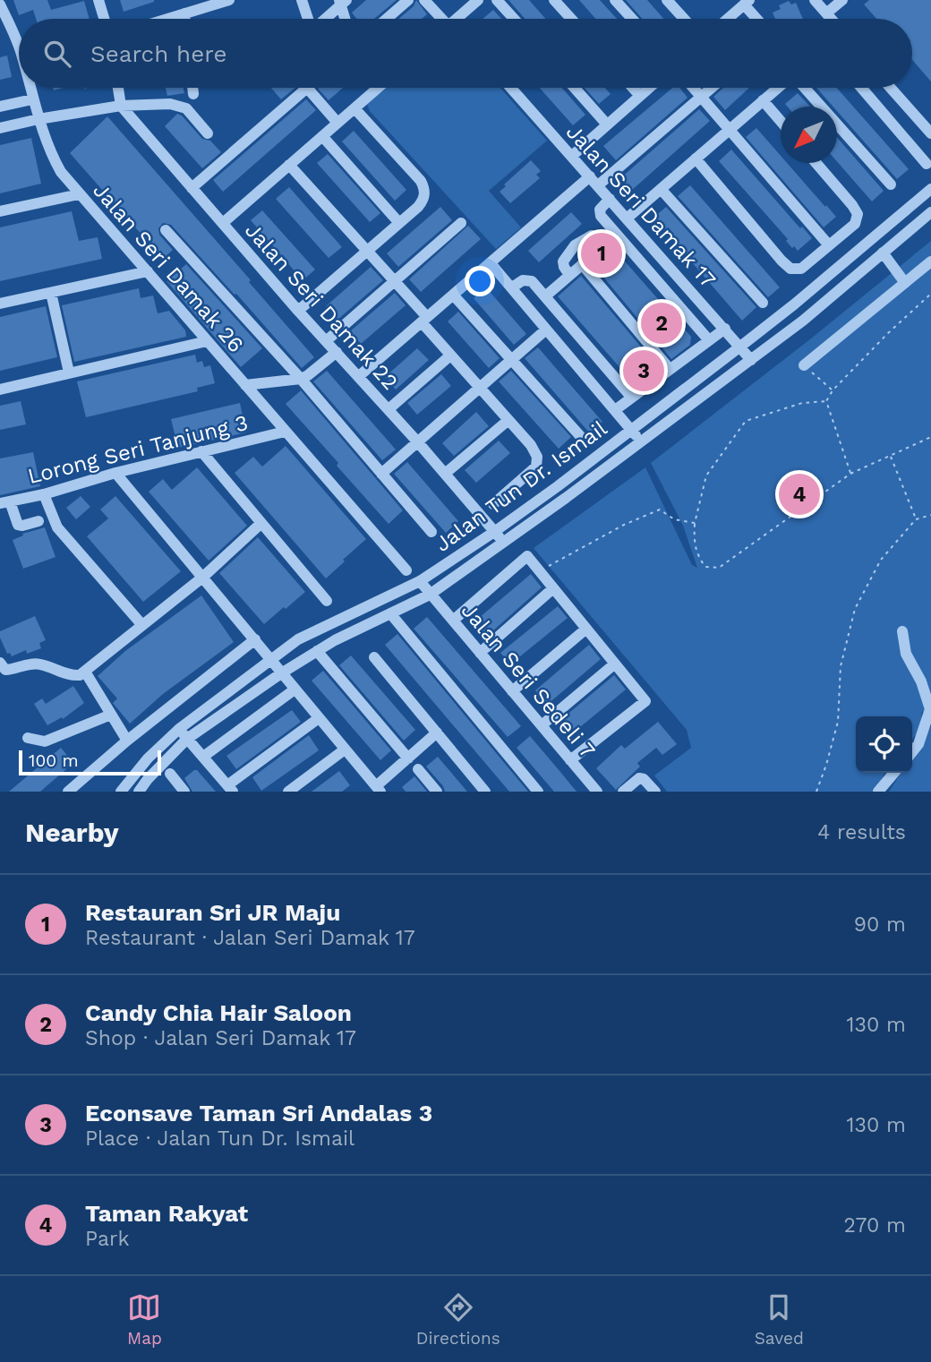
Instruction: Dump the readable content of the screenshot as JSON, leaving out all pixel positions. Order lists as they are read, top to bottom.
{
  "streets": {
    "street": [
      "Jalan Seri Damak 17",
      "Jalan Seri Damak 26",
      "Jalan Seri Damak 22",
      "Lorong Seri Tanjung 3",
      "Jalan Tun Dr. Ismail",
      "Jalan Seri Sedeli 7"
    ]
  },
  "crossings": [
    ["Jalan Seri Damak 17", "Jalan Tun Dr. Ismail"],
    ["Jalan Seri Damak 26", "Lorong Seri Tanjung 3"],
    ["Jalan Seri Damak 22", "Jalan Tun Dr. Ismail"],
    ["Jalan Tun Dr. Ismail", "Jalan Seri Sedeli 7"]
  ],
  "scale_bar": "100 m",
  "north": "bottom left",
  "page": {
    "search": "Search here",
    "pins": [
      "1",
      "2",
      "3",
      "4"
    ],
    "scale": "100 m",
    "heading": ["Nearby", "4 results"],
    "list": [
      {
        "mark": "1",
        "name": "Restauran Sri JR Maju",
        "note": "Restaurant · Jalan Seri Damak 17",
        "value": "90 m"
      },
      {
        "mark": "2",
        "name": "Candy Chia Hair Saloon",
        "note": "Shop · Jalan Seri Damak 17",
        "value": "130 m"
      },
      {
        "mark": "3",
        "name": "Econsave Taman Sri Andalas 3",
        "note": "Place · Jalan Tun Dr. Ismail",
        "value": "130 m"
      },
      {
        "mark": "4",
        "name": "Taman Rakyat",
        "note": "Park",
        "value": "270 m"
      }
    ],
    "nav": ["Map", "Directions", "Saved"]
  }
}
